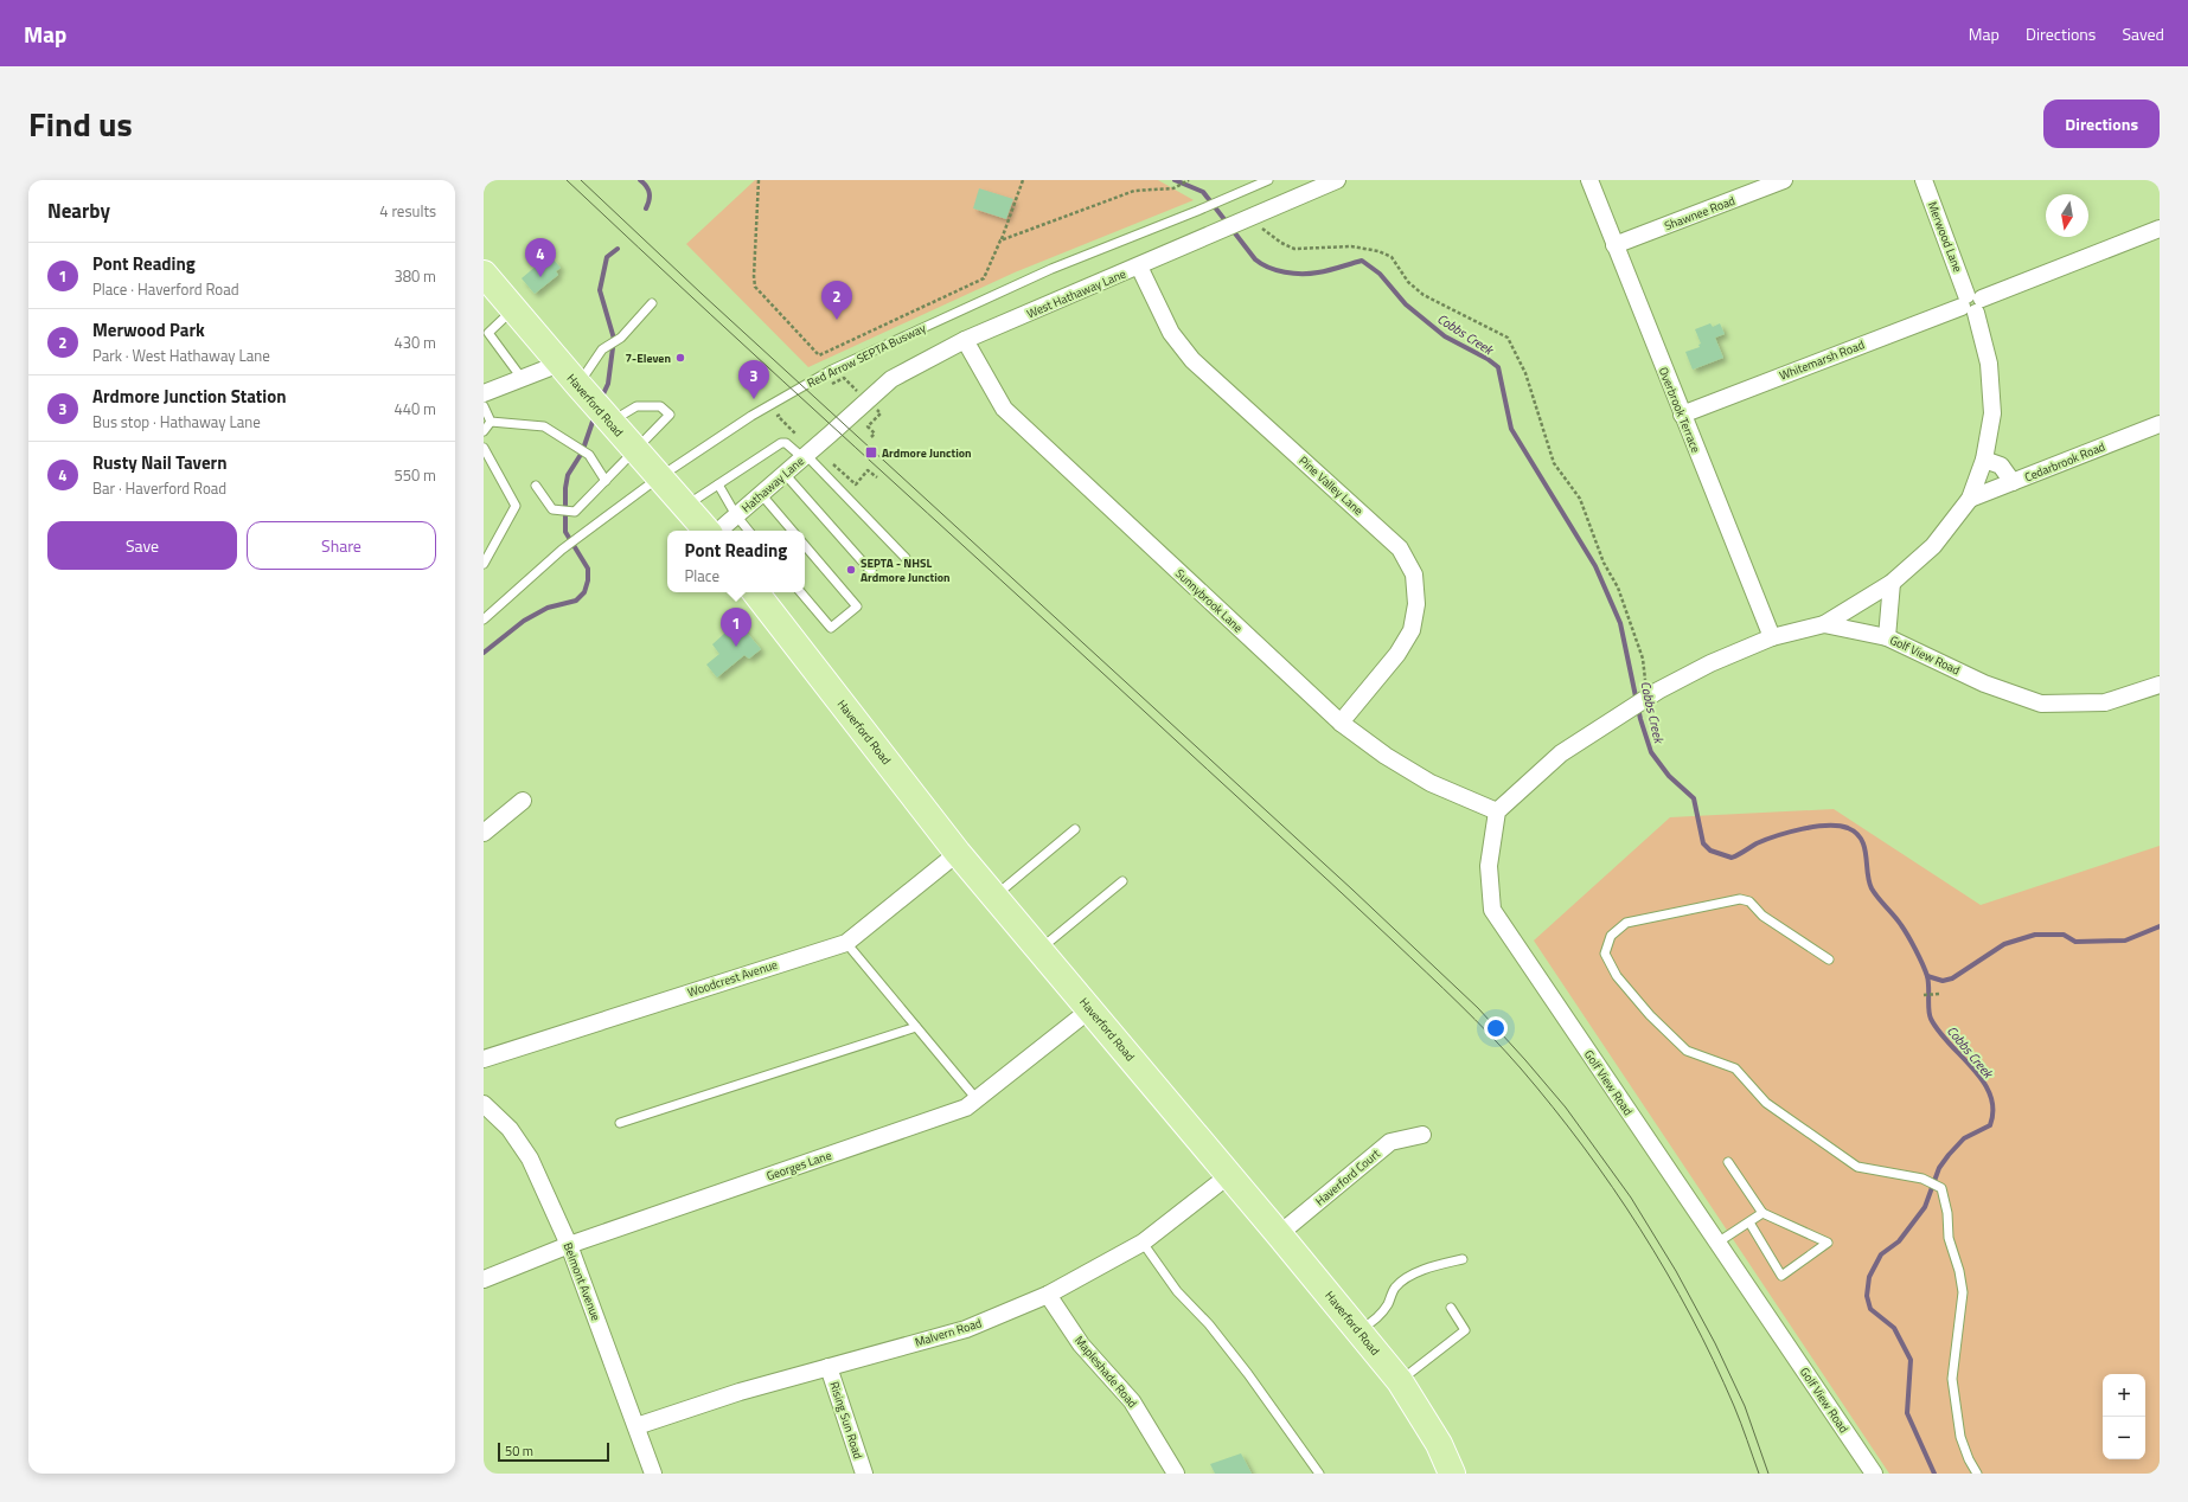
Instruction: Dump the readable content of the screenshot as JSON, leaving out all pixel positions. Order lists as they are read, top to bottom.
{
  "streets": {
    "main road": ["Haverford Road"],
    "street": [
      "Shawnee Road",
      "Merwood Lane",
      "West Hathaway Lane",
      "Whitemarsh Road",
      "Overbrook Terrace",
      "Cedarbrook Road",
      "Hathaway Lane",
      "Pine Valley Lane",
      "Sunnybrook Lane",
      "Golf View Road",
      "Woodcrest Avenue",
      "Georges Lane",
      "Haverford Court",
      "Belmont Avenue",
      "Malvern Road",
      "Mapleshade Road",
      "Rising Sun Road"
    ],
    "lane": ["Red Arrow SEPTA Busway"]
  },
  "crossings": [
    ["Shawnee Road", "Overbrook Terrace"],
    ["Merwood Lane", "Whitemarsh Road"],
    ["Merwood Lane", "Cedarbrook Road"],
    ["Merwood Lane", "Golf View Road"],
    ["West Hathaway Lane", "Hathaway Lane"],
    ["West Hathaway Lane", "Pine Valley Lane"],
    ["West Hathaway Lane", "Sunnybrook Lane"],
    ["Red Arrow SEPTA Busway", "Haverford Road"],
    ["Whitemarsh Road", "Overbrook Terrace"],
    ["Haverford Road", "Woodcrest Avenue"],
    ["Haverford Road", "Georges Lane"],
    ["Haverford Road", "Haverford Court"],
    ["Haverford Road", "Malvern Road"],
    ["Overbrook Terrace", "Golf View Road"],
    ["Pine Valley Lane", "Sunnybrook Lane"],
    ["Sunnybrook Lane", "Golf View Road"],
    ["Georges Lane", "Belmont Avenue"],
    ["Belmont Avenue", "Malvern Road"],
    ["Malvern Road", "Mapleshade Road"],
    ["Malvern Road", "Rising Sun Road"]
  ],
  "water": ["Cobbs Creek"],
  "places": {
    "other": ["7-Eleven", "SEPTA - NHSL Ardmore Junction"],
    "transit": ["Ardmore Junction"]
  },
  "scale_bar": "50 m",
  "north": "bottom",
  "page": {
    "header": "Map",
    "nav": ["Map", "Directions", "Saved"],
    "title": "Find us",
    "buttons": [
      "Directions",
      ["Save", "Share"]
    ],
    "heading": ["Nearby", "4 results"],
    "pins": [
      "4",
      "2",
      "3",
      "1"
    ],
    "list": [
      {
        "mark": "1",
        "name": "Pont Reading",
        "note": "Place · Haverford Road",
        "value": "380 m"
      },
      {
        "mark": "2",
        "name": "Merwood Park",
        "note": "Park · West Hathaway Lane",
        "value": "430 m"
      },
      {
        "mark": "3",
        "name": "Ardmore Junction Station",
        "note": "Bus stop · Hathaway Lane",
        "value": "440 m"
      },
      {
        "mark": "4",
        "name": "Rusty Nail Tavern",
        "note": "Bar · Haverford Road",
        "value": "550 m"
      }
    ],
    "popup": ["Pont Reading", "Place"],
    "map_buttons": ["+", "−"],
    "scale": "50 m"
  }
}
